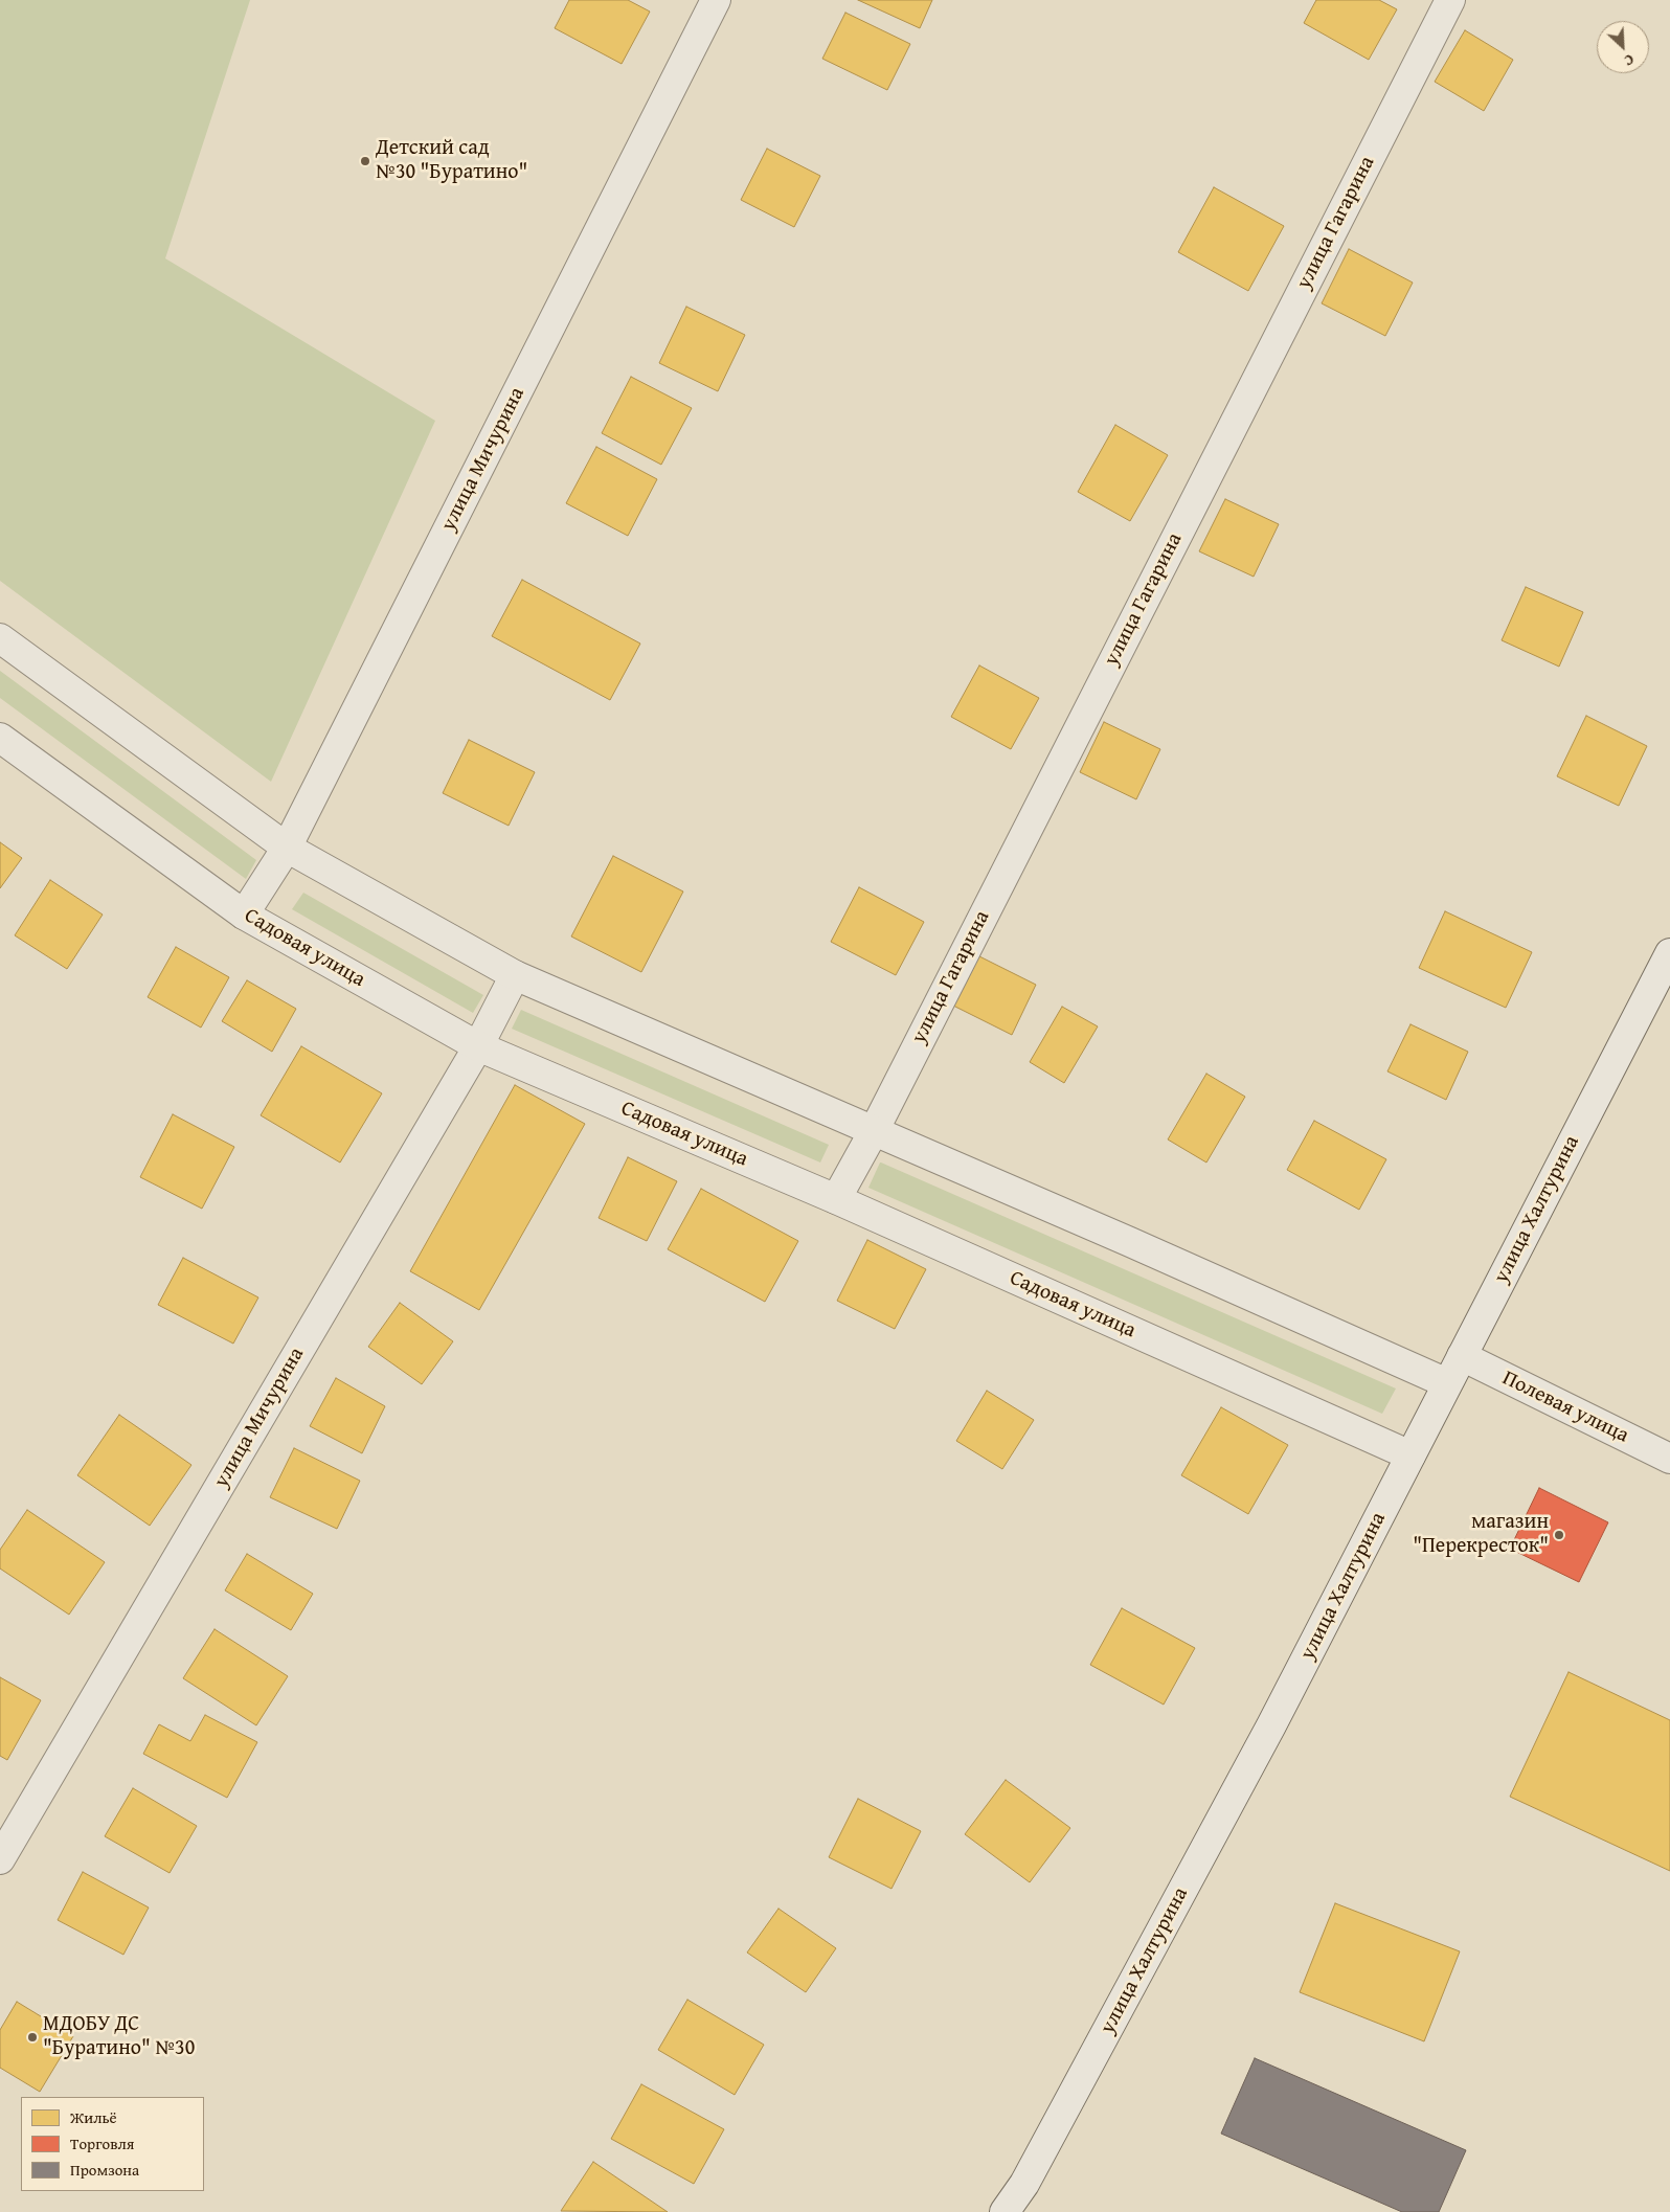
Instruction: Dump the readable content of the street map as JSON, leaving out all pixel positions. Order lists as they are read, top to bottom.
{
  "streets": {
    "street": [
      "улица Гагарина",
      "улица Мичурина",
      "Садовая улица",
      "улица Халтурина",
      "Полевая улица"
    ]
  },
  "crossings": [
    ["улица Гагарина", "Садовая улица"],
    ["улица Мичурина", "Садовая улица"],
    ["Садовая улица", "улица Халтурина"],
    ["улица Халтурина", "Полевая улица"]
  ],
  "places": ["Детский сад №30 \"Буратино\"", "магазин \"Перекресток\"", "МДОБУ ДС \"Буратино\" №30"],
  "legend": ["Жильё", "Торговля", "Промзона"],
  "north": "bottom right"
}
